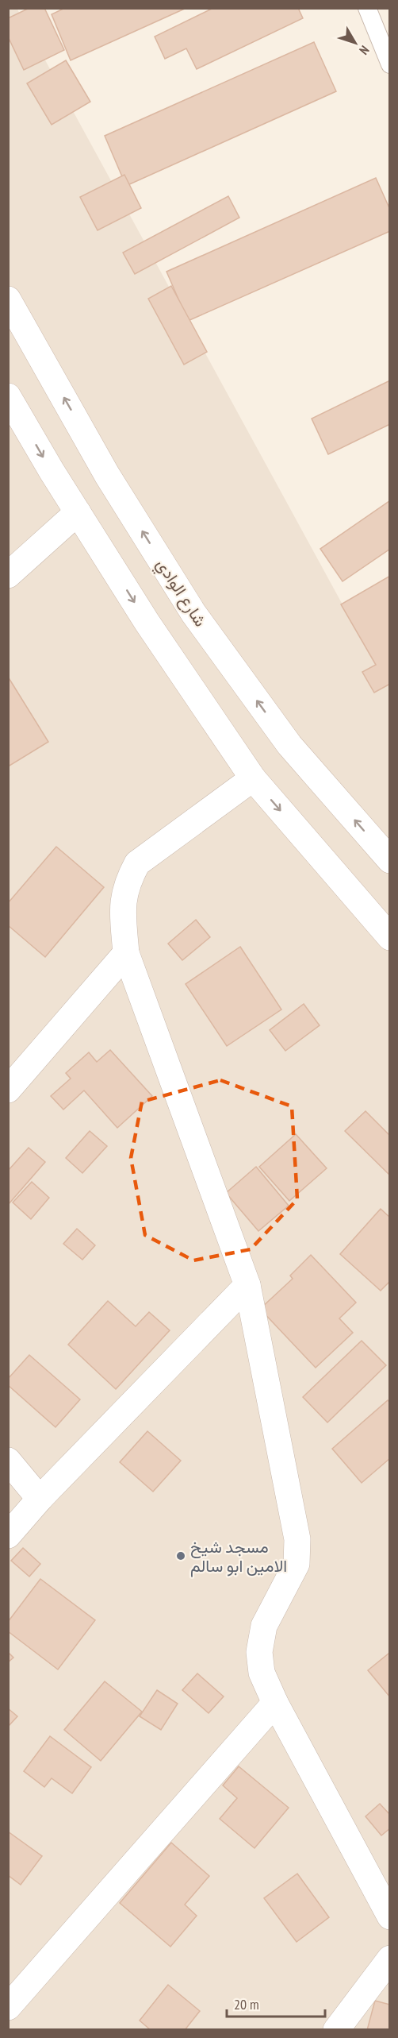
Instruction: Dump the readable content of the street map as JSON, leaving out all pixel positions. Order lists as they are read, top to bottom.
{
  "streets": {
    "street": ["شارع الوادي"]
  },
  "places": ["مسجد شيخ الامين ابو سالم"],
  "scale_bar": "20 m",
  "north": "bottom right"
}
